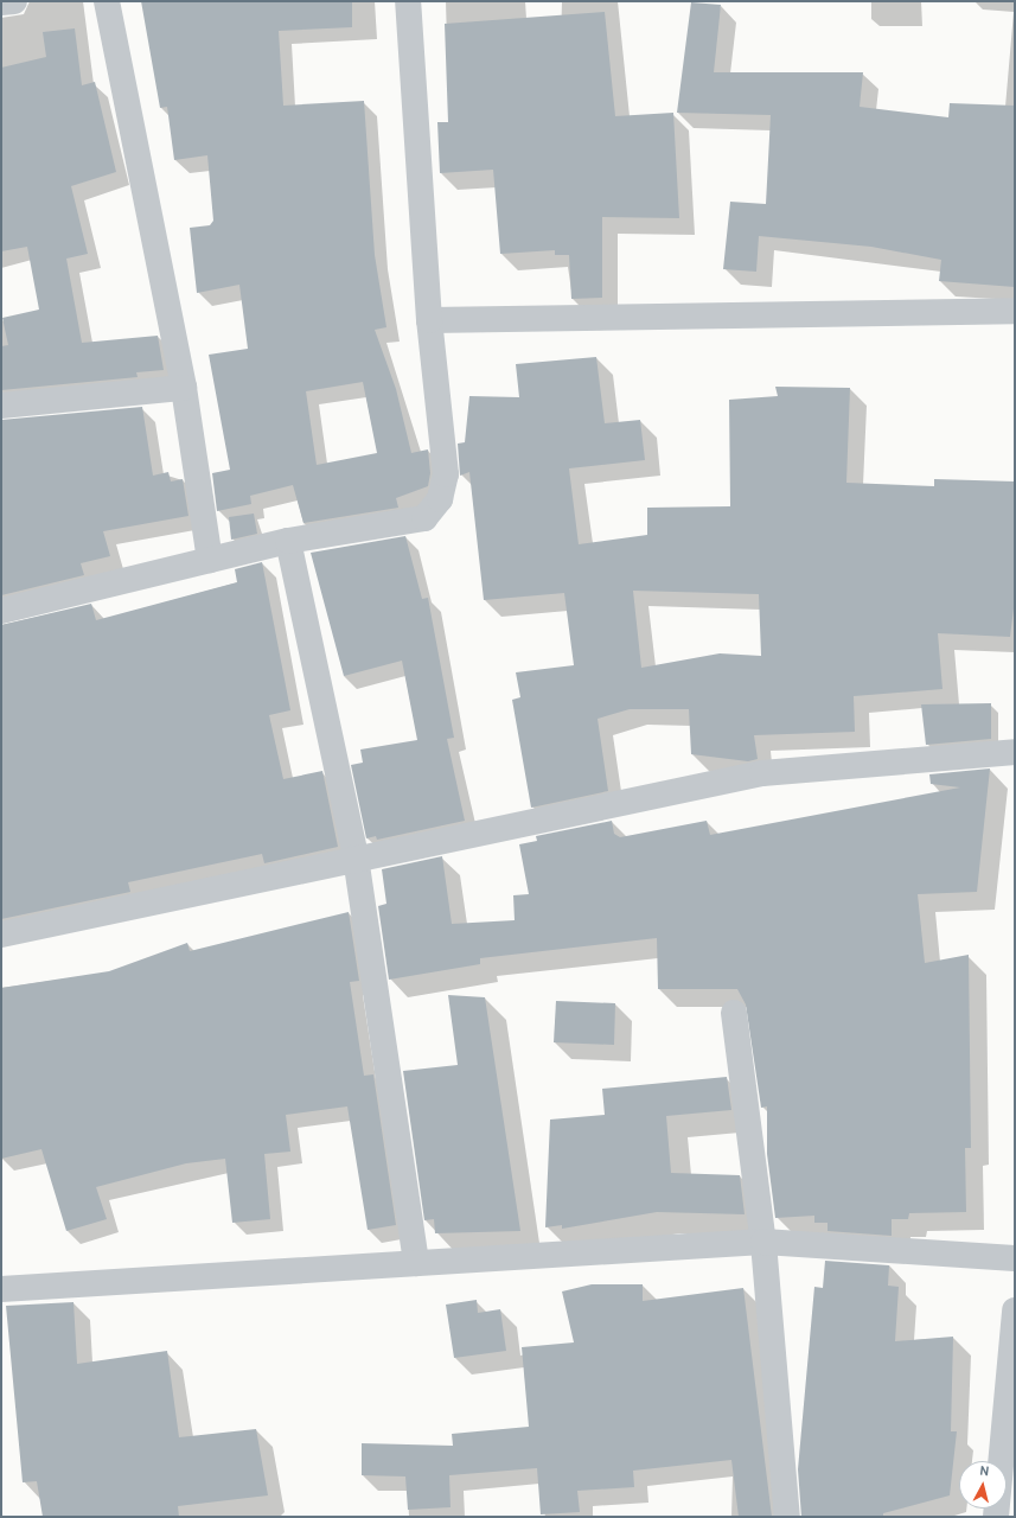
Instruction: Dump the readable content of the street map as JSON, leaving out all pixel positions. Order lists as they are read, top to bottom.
{
  "north": "top"
}
